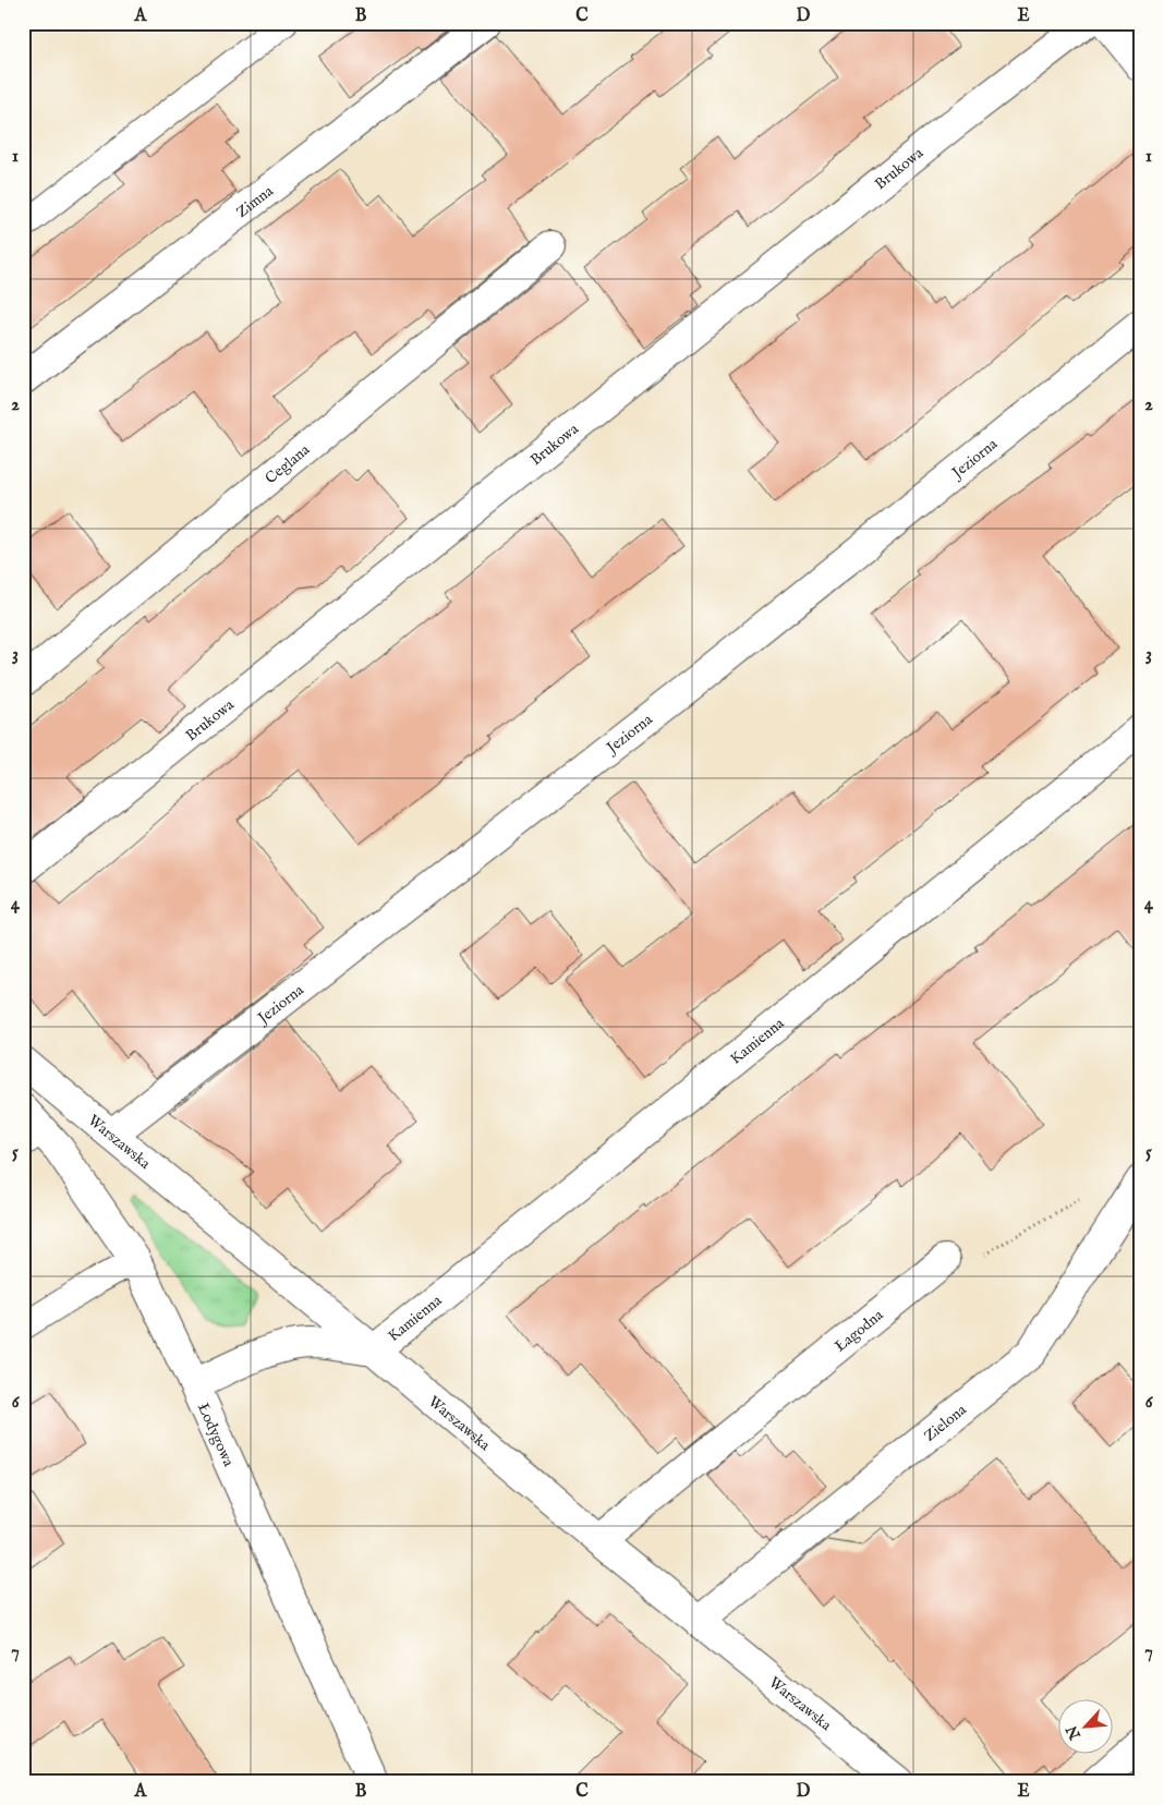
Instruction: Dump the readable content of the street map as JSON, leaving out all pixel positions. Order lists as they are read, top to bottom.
{
  "streets": {
    "street": [
      "Brukowa",
      "Zimna",
      "Jeziorna",
      "Ceglana",
      "Kamienna",
      "Warszawska",
      "Łagodna",
      "Zielona",
      "Łodygowa"
    ]
  },
  "crossings": [
    ["Jeziorna", "Warszawska"],
    ["Kamienna", "Warszawska"],
    ["Warszawska", "Łagodna"],
    ["Warszawska", "Zielona"]
  ],
  "north": "bottom left",
  "grid": {
    "columns": [
      "A",
      "B",
      "C",
      "D",
      "E"
    ],
    "rows": [
      "1",
      "2",
      "3",
      "4",
      "5",
      "6",
      "7"
    ]
  }
}
